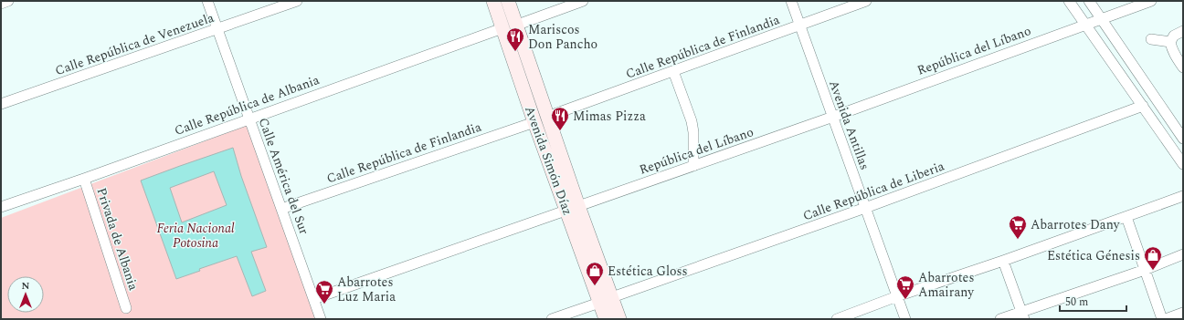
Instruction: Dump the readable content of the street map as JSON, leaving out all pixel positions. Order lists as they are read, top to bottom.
{
  "streets": {
    "main road": ["Avenida Simón Díaz"],
    "street": [
      "Calle República de Venezuela",
      "Calle República de Finlandia",
      "República del Líbano",
      "Calle República de Albania",
      "Avenida Antillas",
      "Calle América del Sur",
      "Calle República de Liberia",
      "Privada de Albania"
    ]
  },
  "crossings": [
    ["Calle República de Venezuela", "Calle América del Sur"],
    ["Calle República de Finlandia", "Avenida Antillas"],
    ["Calle República de Finlandia", "Avenida Simón Díaz"],
    ["Calle República de Finlandia", "Calle América del Sur"],
    ["República del Líbano", "Avenida Antillas"],
    ["República del Líbano", "Avenida Simón Díaz"],
    ["República del Líbano", "Calle América del Sur"],
    ["Calle República de Albania", "Avenida Simón Díaz"],
    ["Calle República de Albania", "Calle América del Sur"],
    ["Calle República de Albania", "Privada de Albania"],
    ["Avenida Antillas", "Calle República de Liberia"],
    ["Avenida Simón Díaz", "Calle República de Liberia"]
  ],
  "parks": ["Feria Nacional Potosina"],
  "places": {
    "restaurant": ["Mariscos Don Pancho", "Mimas Pizza"],
    "supermarket": ["Abarrotes Dany", "Abarrotes Amairany", "Abarrotes Luz Maria"],
    "shop": ["Estética Génesis", "Estética Gloss"]
  },
  "scale_bar": "50 m",
  "north": "top"
}
